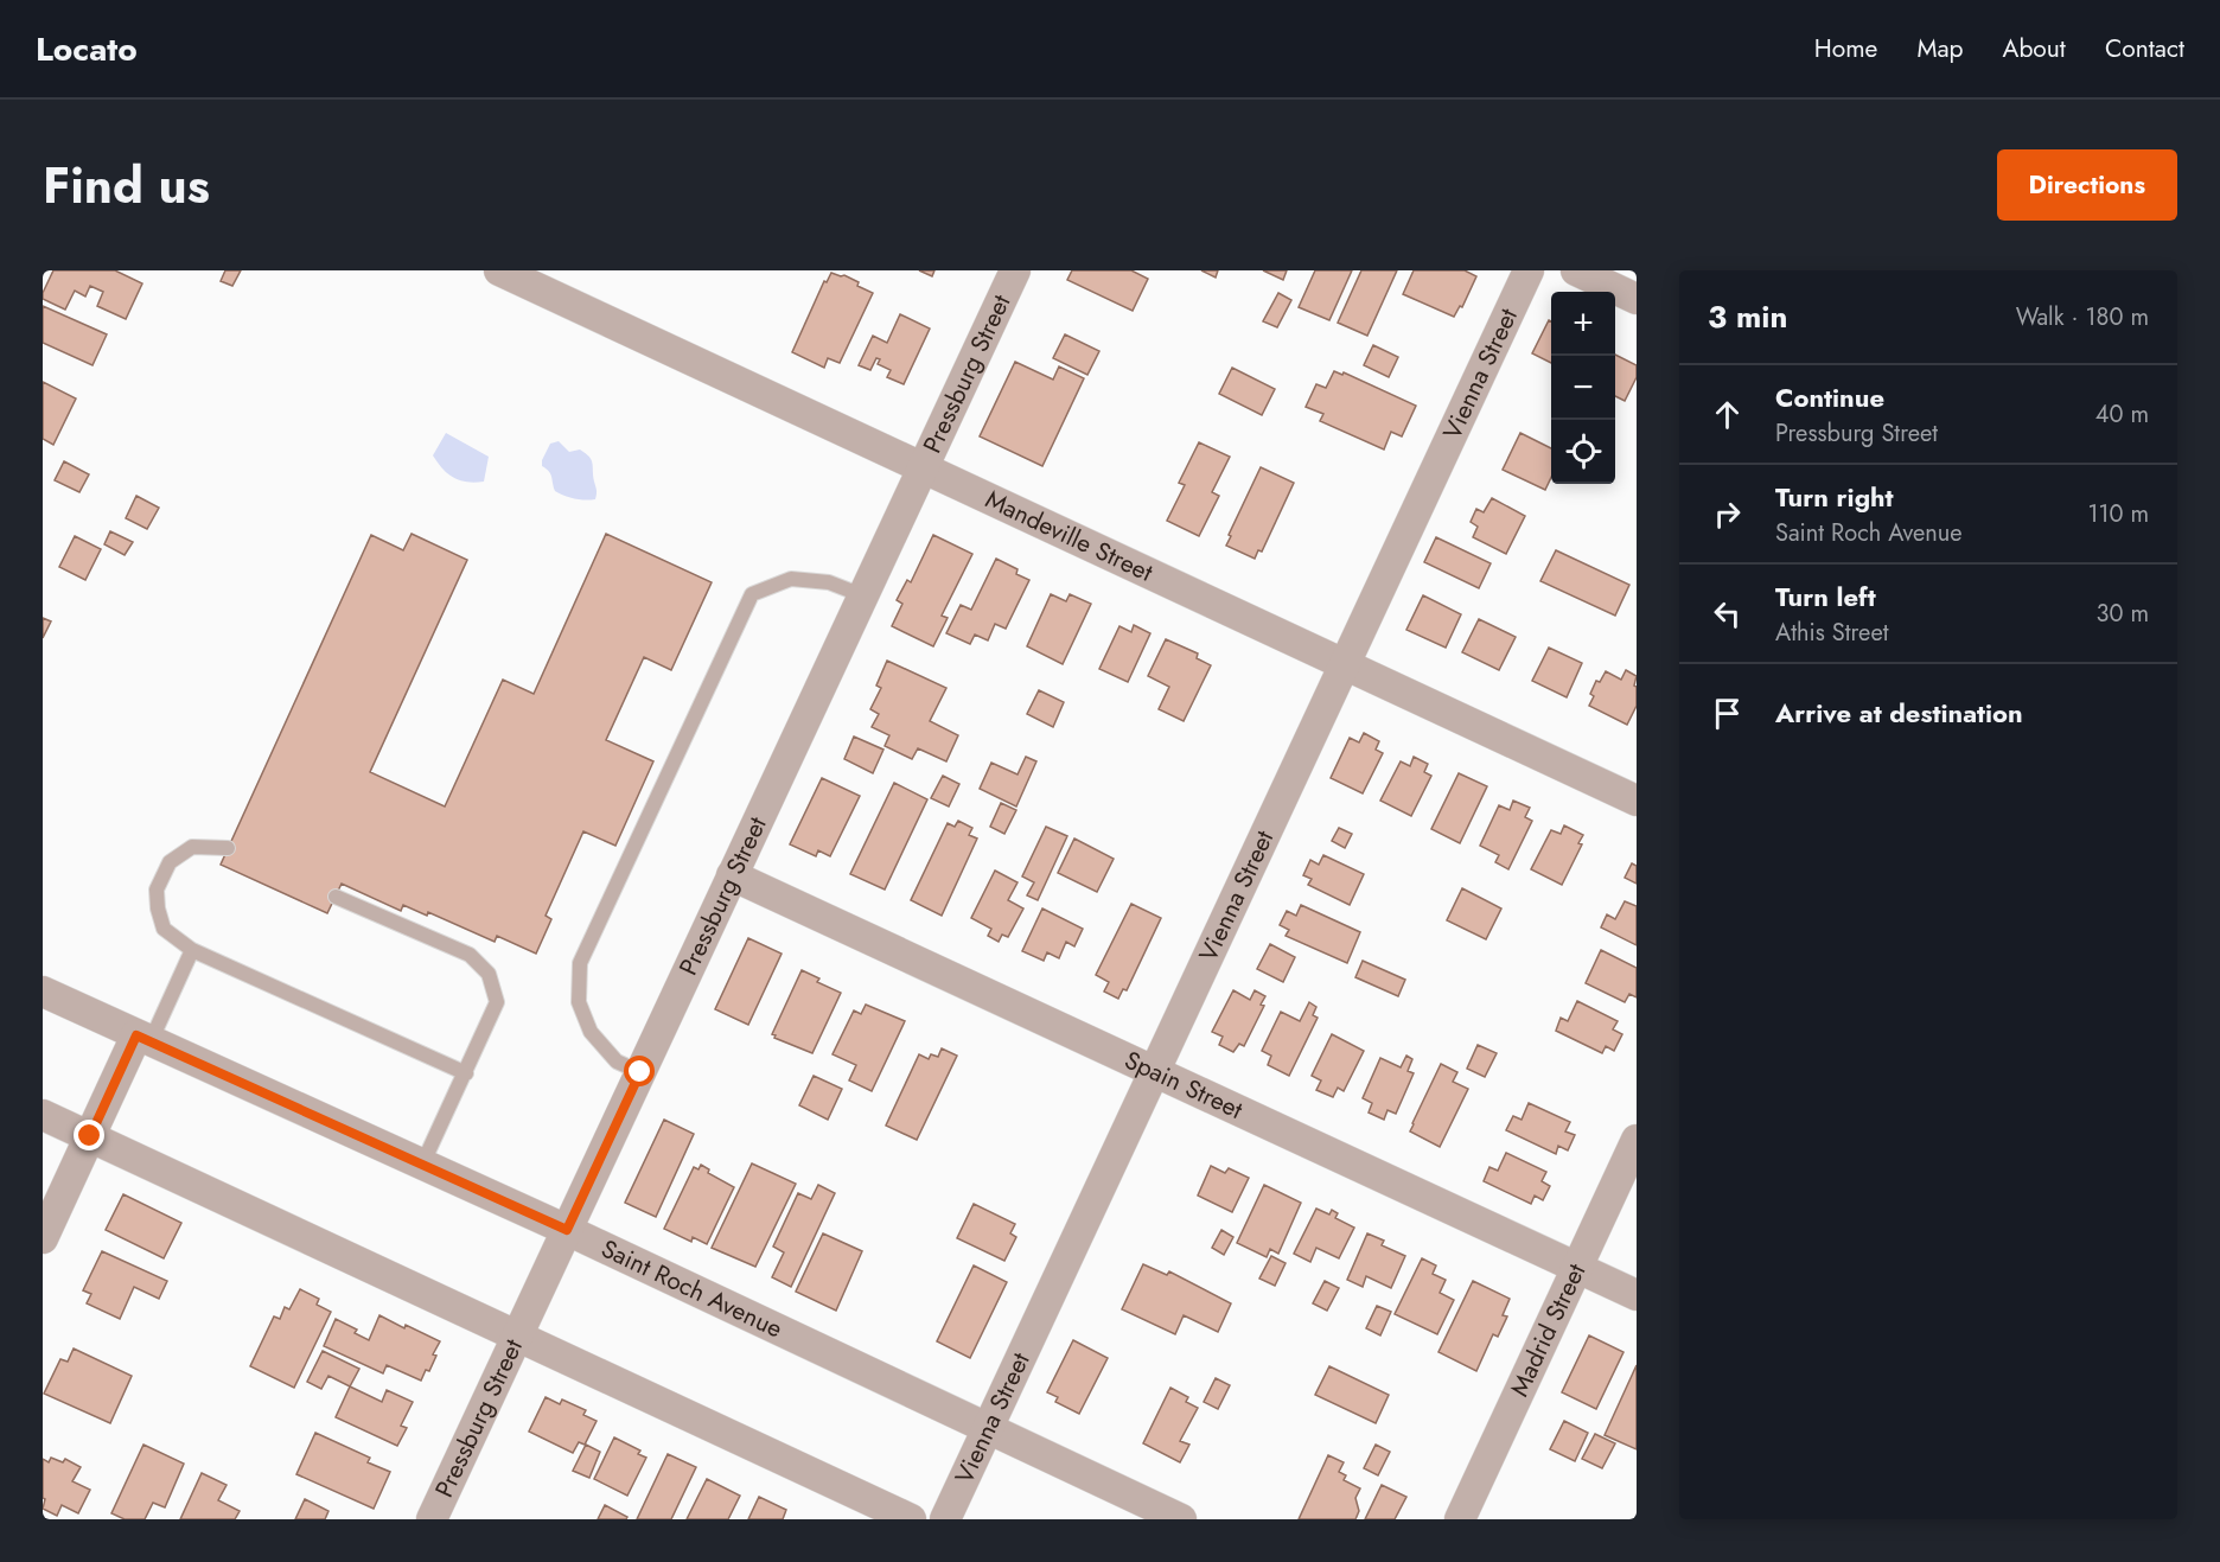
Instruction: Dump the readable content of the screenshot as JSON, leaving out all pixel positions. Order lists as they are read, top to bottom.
{
  "streets": {
    "street": [
      "Pressburg Street",
      "Vienna Street",
      "Mandeville Street",
      "Spain Street",
      "Saint Roch Avenue",
      "Madrid Street"
    ]
  },
  "crossings": [
    ["Pressburg Street", "Mandeville Street"],
    ["Pressburg Street", "Spain Street"],
    ["Pressburg Street", "Saint Roch Avenue"],
    ["Vienna Street", "Mandeville Street"],
    ["Vienna Street", "Spain Street"],
    ["Vienna Street", "Saint Roch Avenue"],
    ["Spain Street", "Madrid Street"]
  ],
  "page": {
    "header": "Locato",
    "nav": [
      "Home",
      "Map",
      "About",
      "Contact"
    ],
    "title": "Find us",
    "buttons": "Directions",
    "heading": ["3 min", "Walk · 180 m"],
    "map_buttons": ["+", "−"],
    "list": [
      ["Continue", "Pressburg Street", "40 m"],
      ["Turn right", "Saint Roch Avenue", "110 m"],
      ["Turn left", "Athis Street", "30 m"],
      "Arrive at destination"
    ]
  }
}
